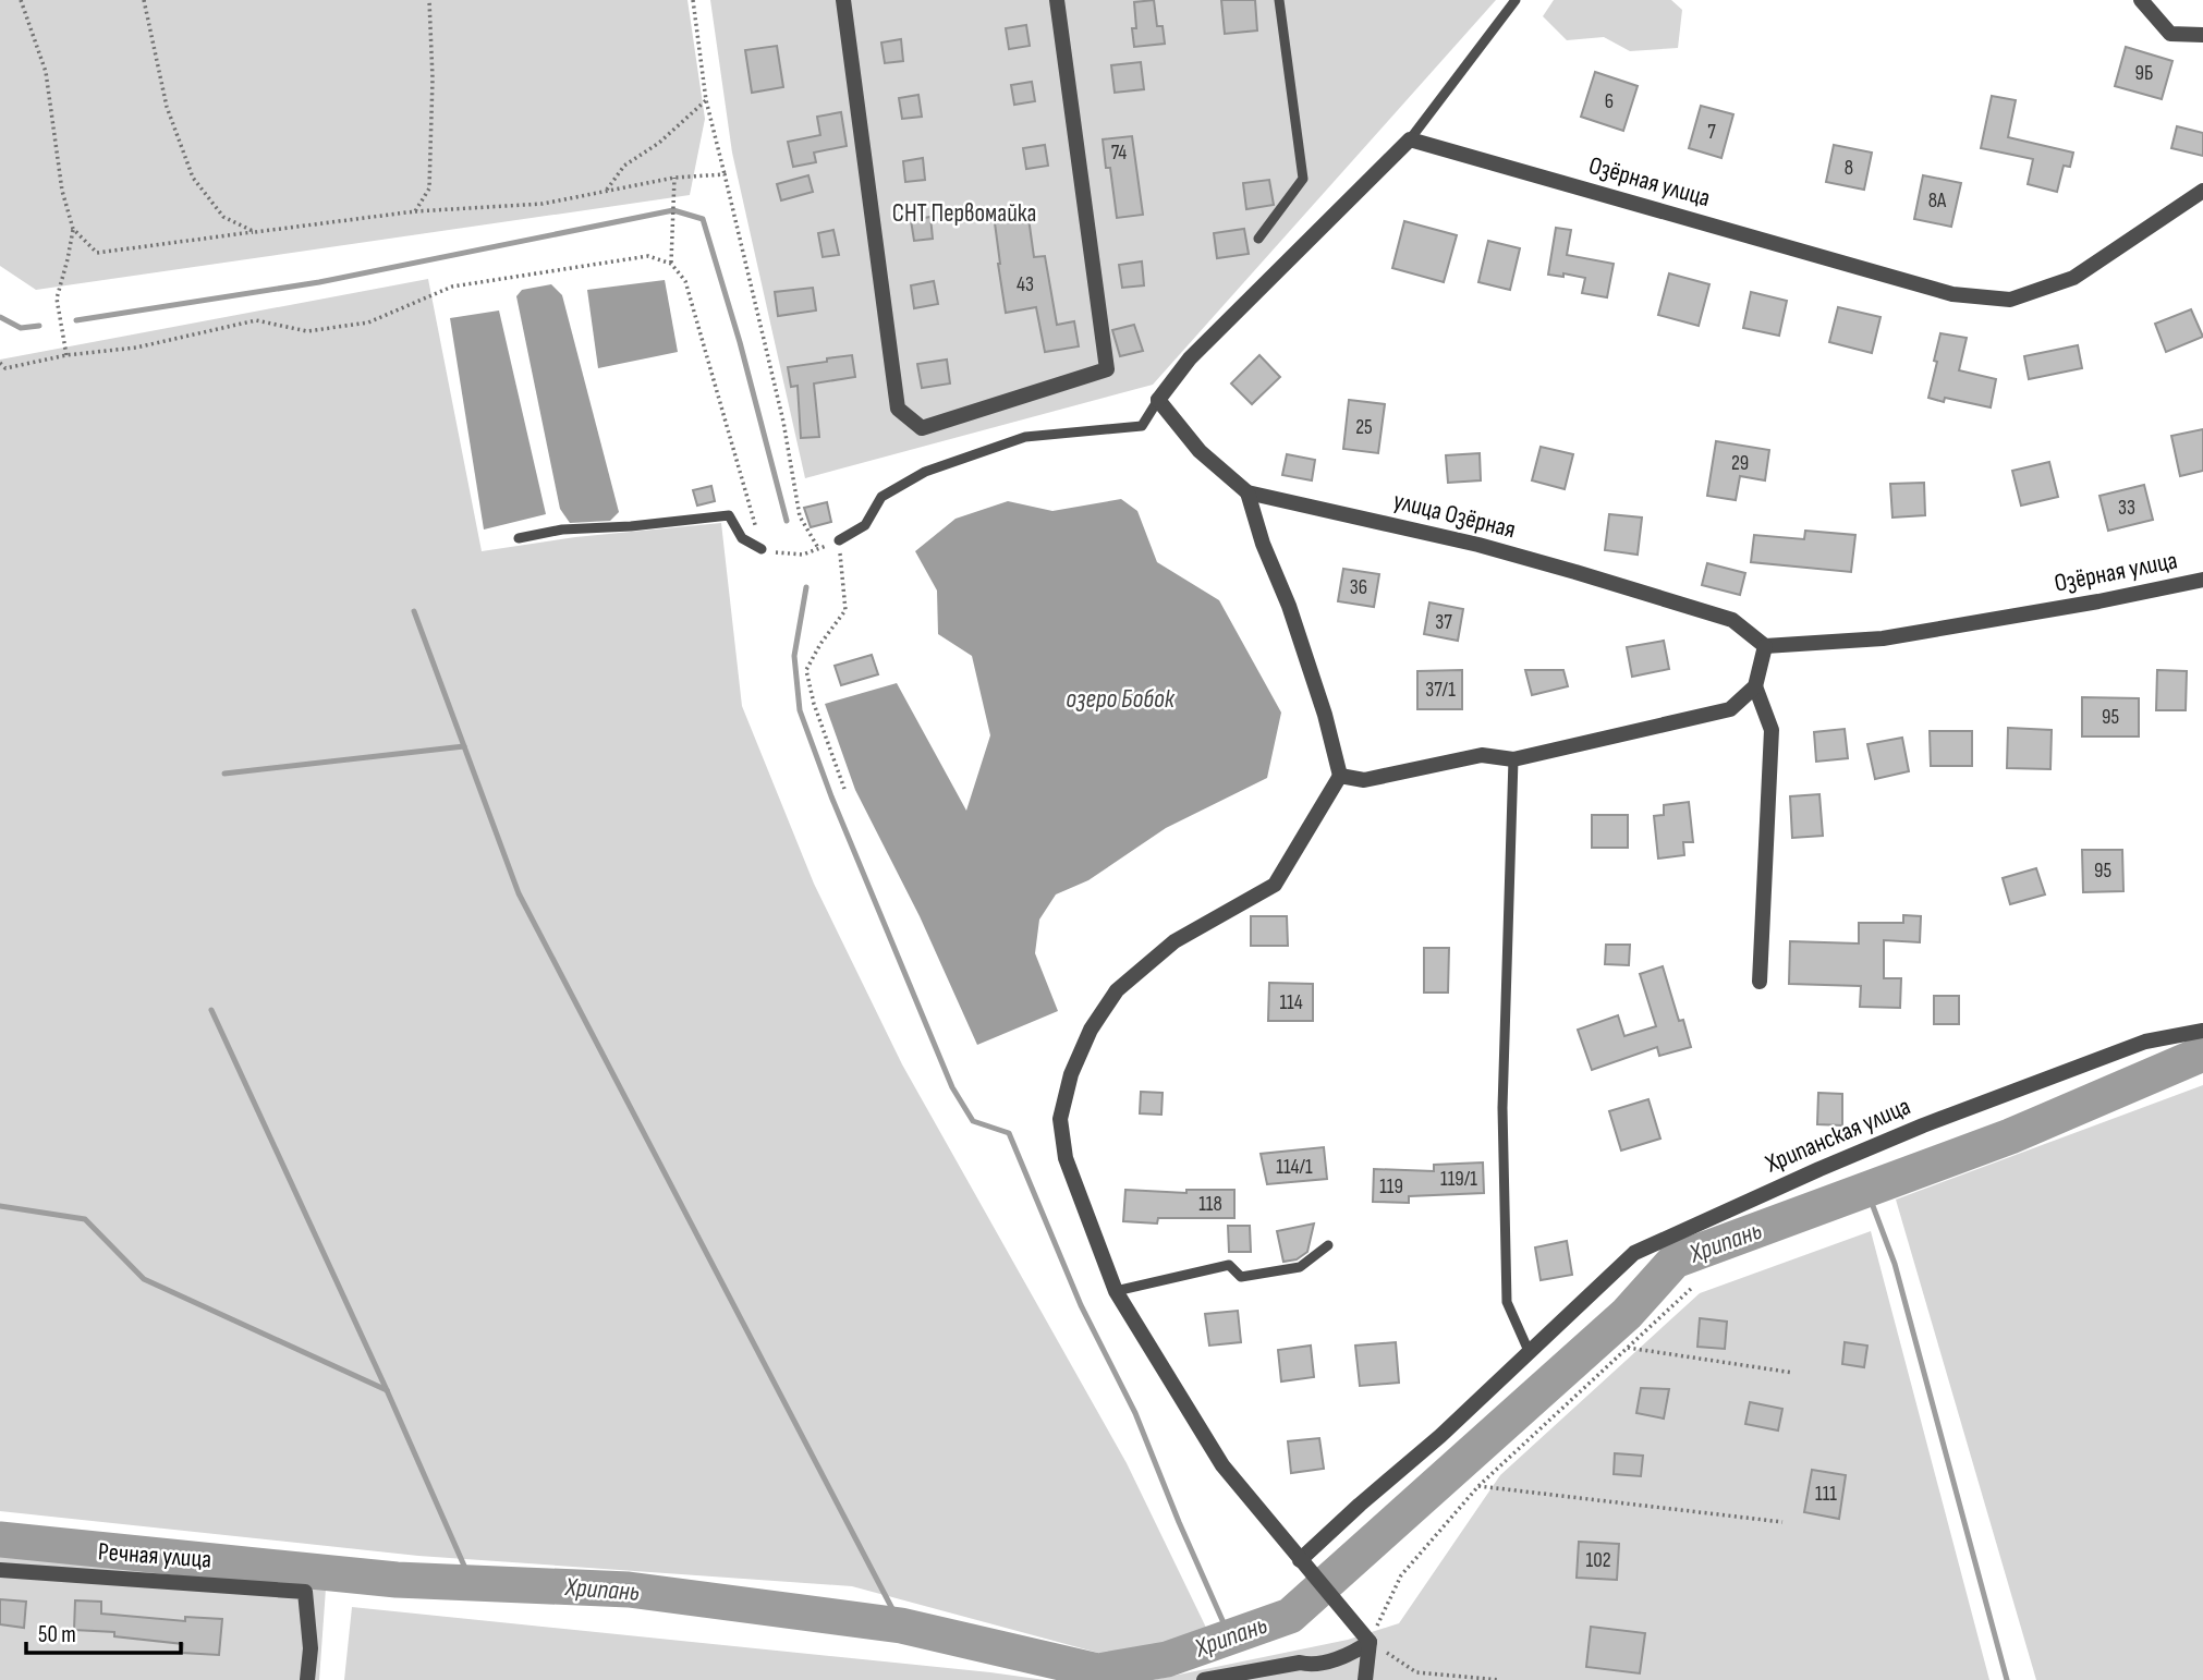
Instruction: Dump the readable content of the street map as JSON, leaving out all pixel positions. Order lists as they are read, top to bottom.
{
  "streets": {
    "street": [
      "Озёрная улица",
      "улица Озёрная",
      "Хрипанская улица",
      "Речная улица"
    ]
  },
  "crossings": [
    ["Озёрная улица", "улица Озёрная"]
  ],
  "water": ["озеро Бобок", "Хрипань"],
  "parks": ["СНТ Первомайка"],
  "house_numbers": [
    "9Б",
    "6",
    "7",
    "74",
    "8",
    "8А",
    "43",
    "25",
    "29",
    "33",
    "36",
    "37",
    "37/1",
    "95",
    "95",
    "114",
    "114/1",
    "119/1",
    "119",
    "118",
    "111",
    "102"
  ],
  "scale_bar": "50 m"
}
